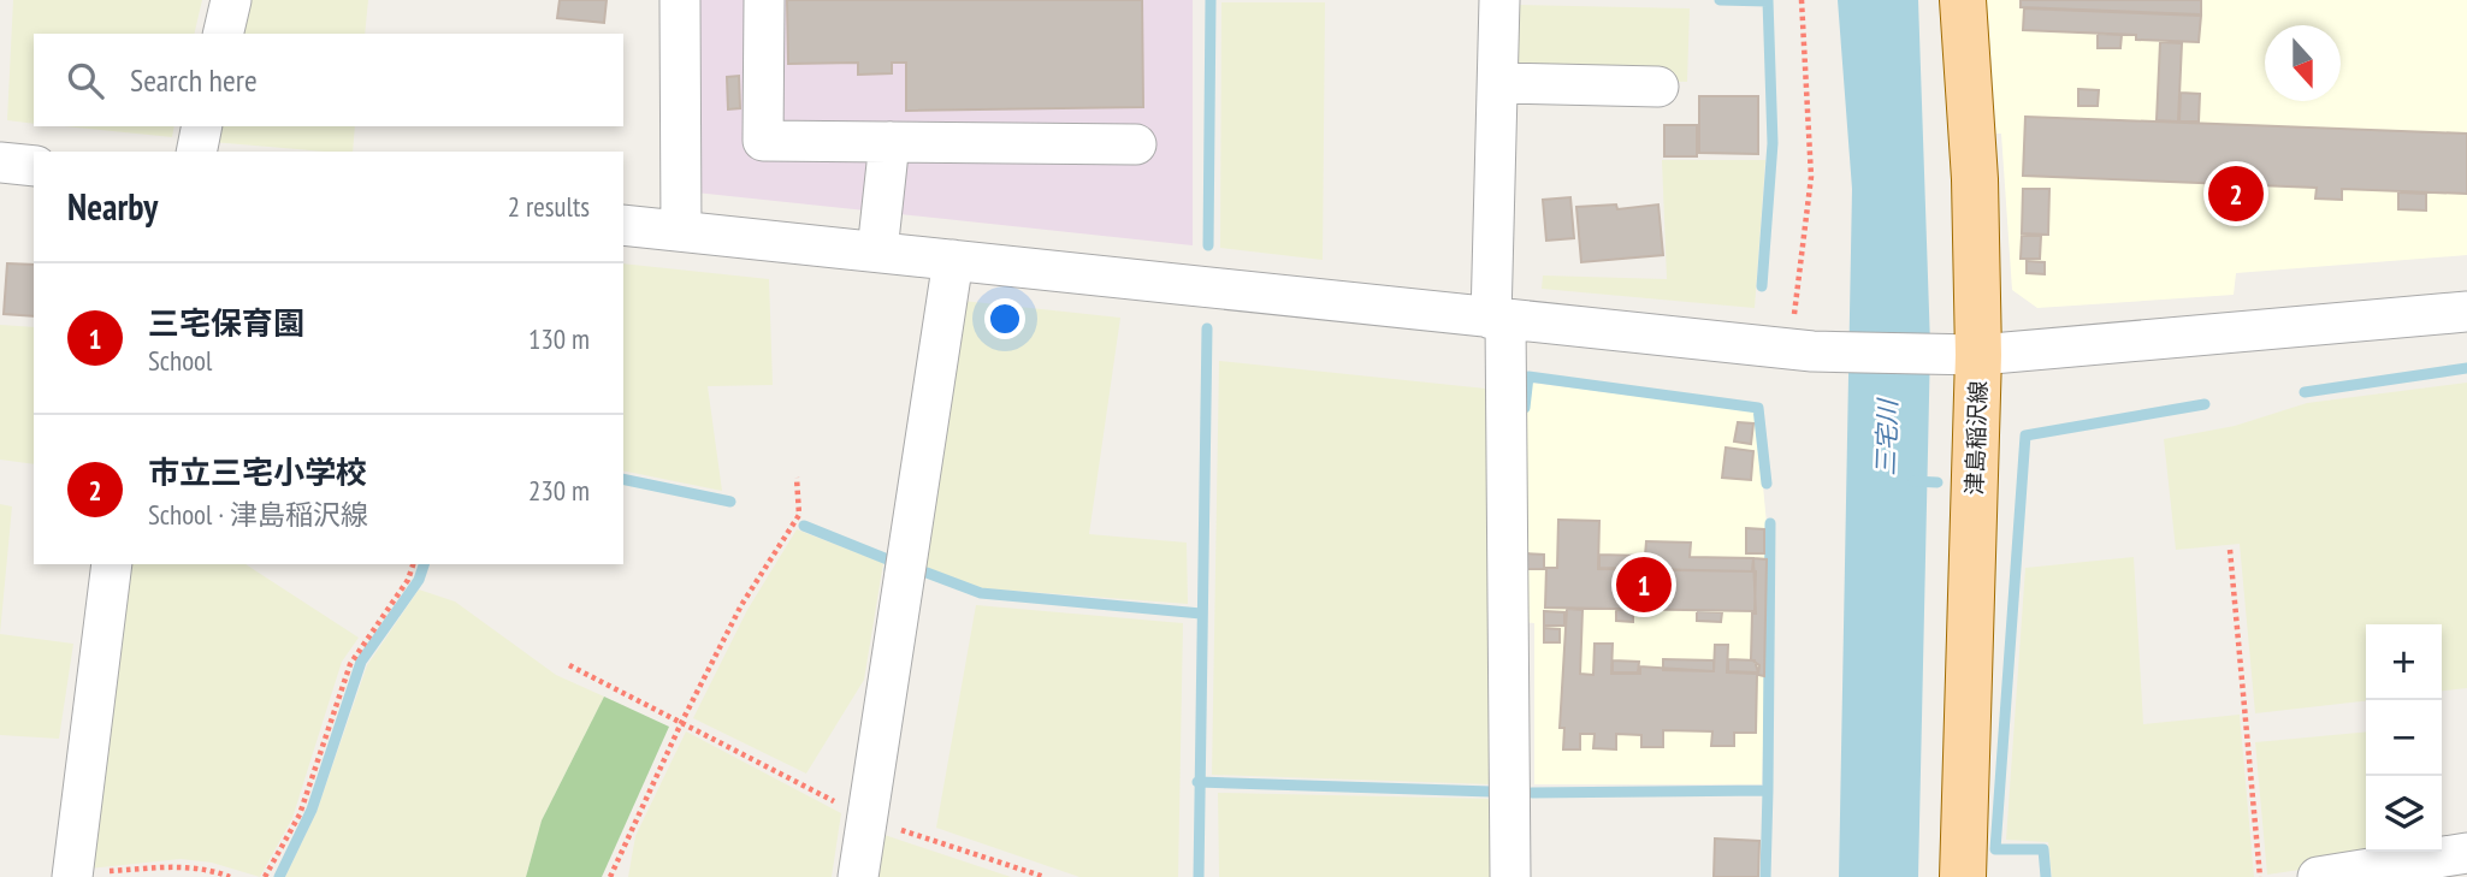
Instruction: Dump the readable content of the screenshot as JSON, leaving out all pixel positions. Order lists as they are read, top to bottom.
{
  "streets": {
    "main road": ["津島稲沢線"]
  },
  "water": ["三宅川"],
  "north": "bottom",
  "page": {
    "search": "Search here",
    "heading": ["Nearby", "2 results"],
    "pins": ["2", "1"],
    "list": [
      {
        "mark": "1",
        "name": "三宅保育園",
        "note": "School",
        "value": "130 m"
      },
      {
        "mark": "2",
        "name": "市立三宅小学校",
        "note": "School · 津島稲沢線",
        "value": "230 m"
      }
    ],
    "map_buttons": ["+", "−"]
  }
}
